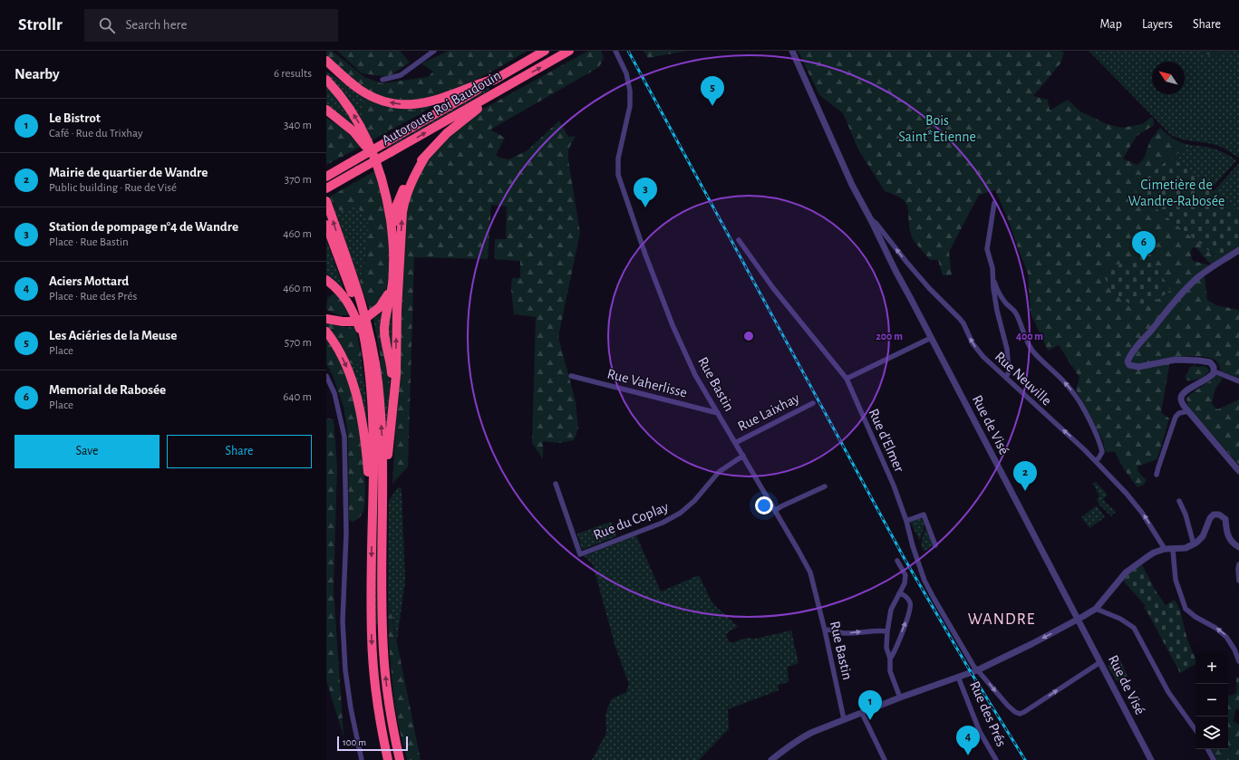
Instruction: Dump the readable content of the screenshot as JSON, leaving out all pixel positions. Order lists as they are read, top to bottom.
{
  "streets": {
    "highway": ["Autoroute Roi Baudouin"],
    "street": [
      "Rue Neuville",
      "Rue Vaherlisse",
      "Rue Bastin",
      "Rue Laixhay",
      "Rue de Visé",
      "Rue d'Elmer",
      "Rue du Coplay",
      "Rue des Prés"
    ]
  },
  "crossings": [
    ["Rue Neuville", "Rue de Visé"],
    ["Rue Vaherlisse", "Rue Bastin"],
    ["Rue Bastin", "Rue Laixhay"],
    ["Rue Bastin", "Rue du Coplay"],
    ["Rue de Visé", "Rue d'Elmer"]
  ],
  "districts": ["WANDRE"],
  "parks": ["Bois Saint*Etienne", "Cimetière de Wandre-Rabosée"],
  "scale_bar": "100 m",
  "north": "top left",
  "page": {
    "header": "Strollr",
    "search": "Search here",
    "nav": ["Map", "Layers", "Share"],
    "heading": ["Nearby", "6 results"],
    "pins": [
      "5",
      "3",
      "6",
      "2",
      "1",
      "4"
    ],
    "list": [
      {
        "mark": "1",
        "name": "Le Bistrot",
        "note": "Café · Rue du Trixhay",
        "value": "340 m"
      },
      {
        "mark": "2",
        "name": "Mairie de quartier de Wandre",
        "note": "Public building · Rue de Visé",
        "value": "370 m"
      },
      {
        "mark": "3",
        "name": "Station de pompage n°4 de Wandre",
        "note": "Place · Rue Bastin",
        "value": "460 m"
      },
      {
        "mark": "4",
        "name": "Aciers Mottard",
        "note": "Place · Rue des Prés",
        "value": "460 m"
      },
      {
        "mark": "5",
        "name": "Les Aciéries de la Meuse",
        "note": "Place",
        "value": "570 m"
      },
      {
        "mark": "6",
        "name": "Memorial de Rabosée",
        "note": "Place",
        "value": "640 m"
      }
    ],
    "buttons": ["Save", "Share"],
    "map_buttons": ["+", "−"],
    "scale": "100 m"
  },
  "rings": ["200 m", "400 m"]
}
